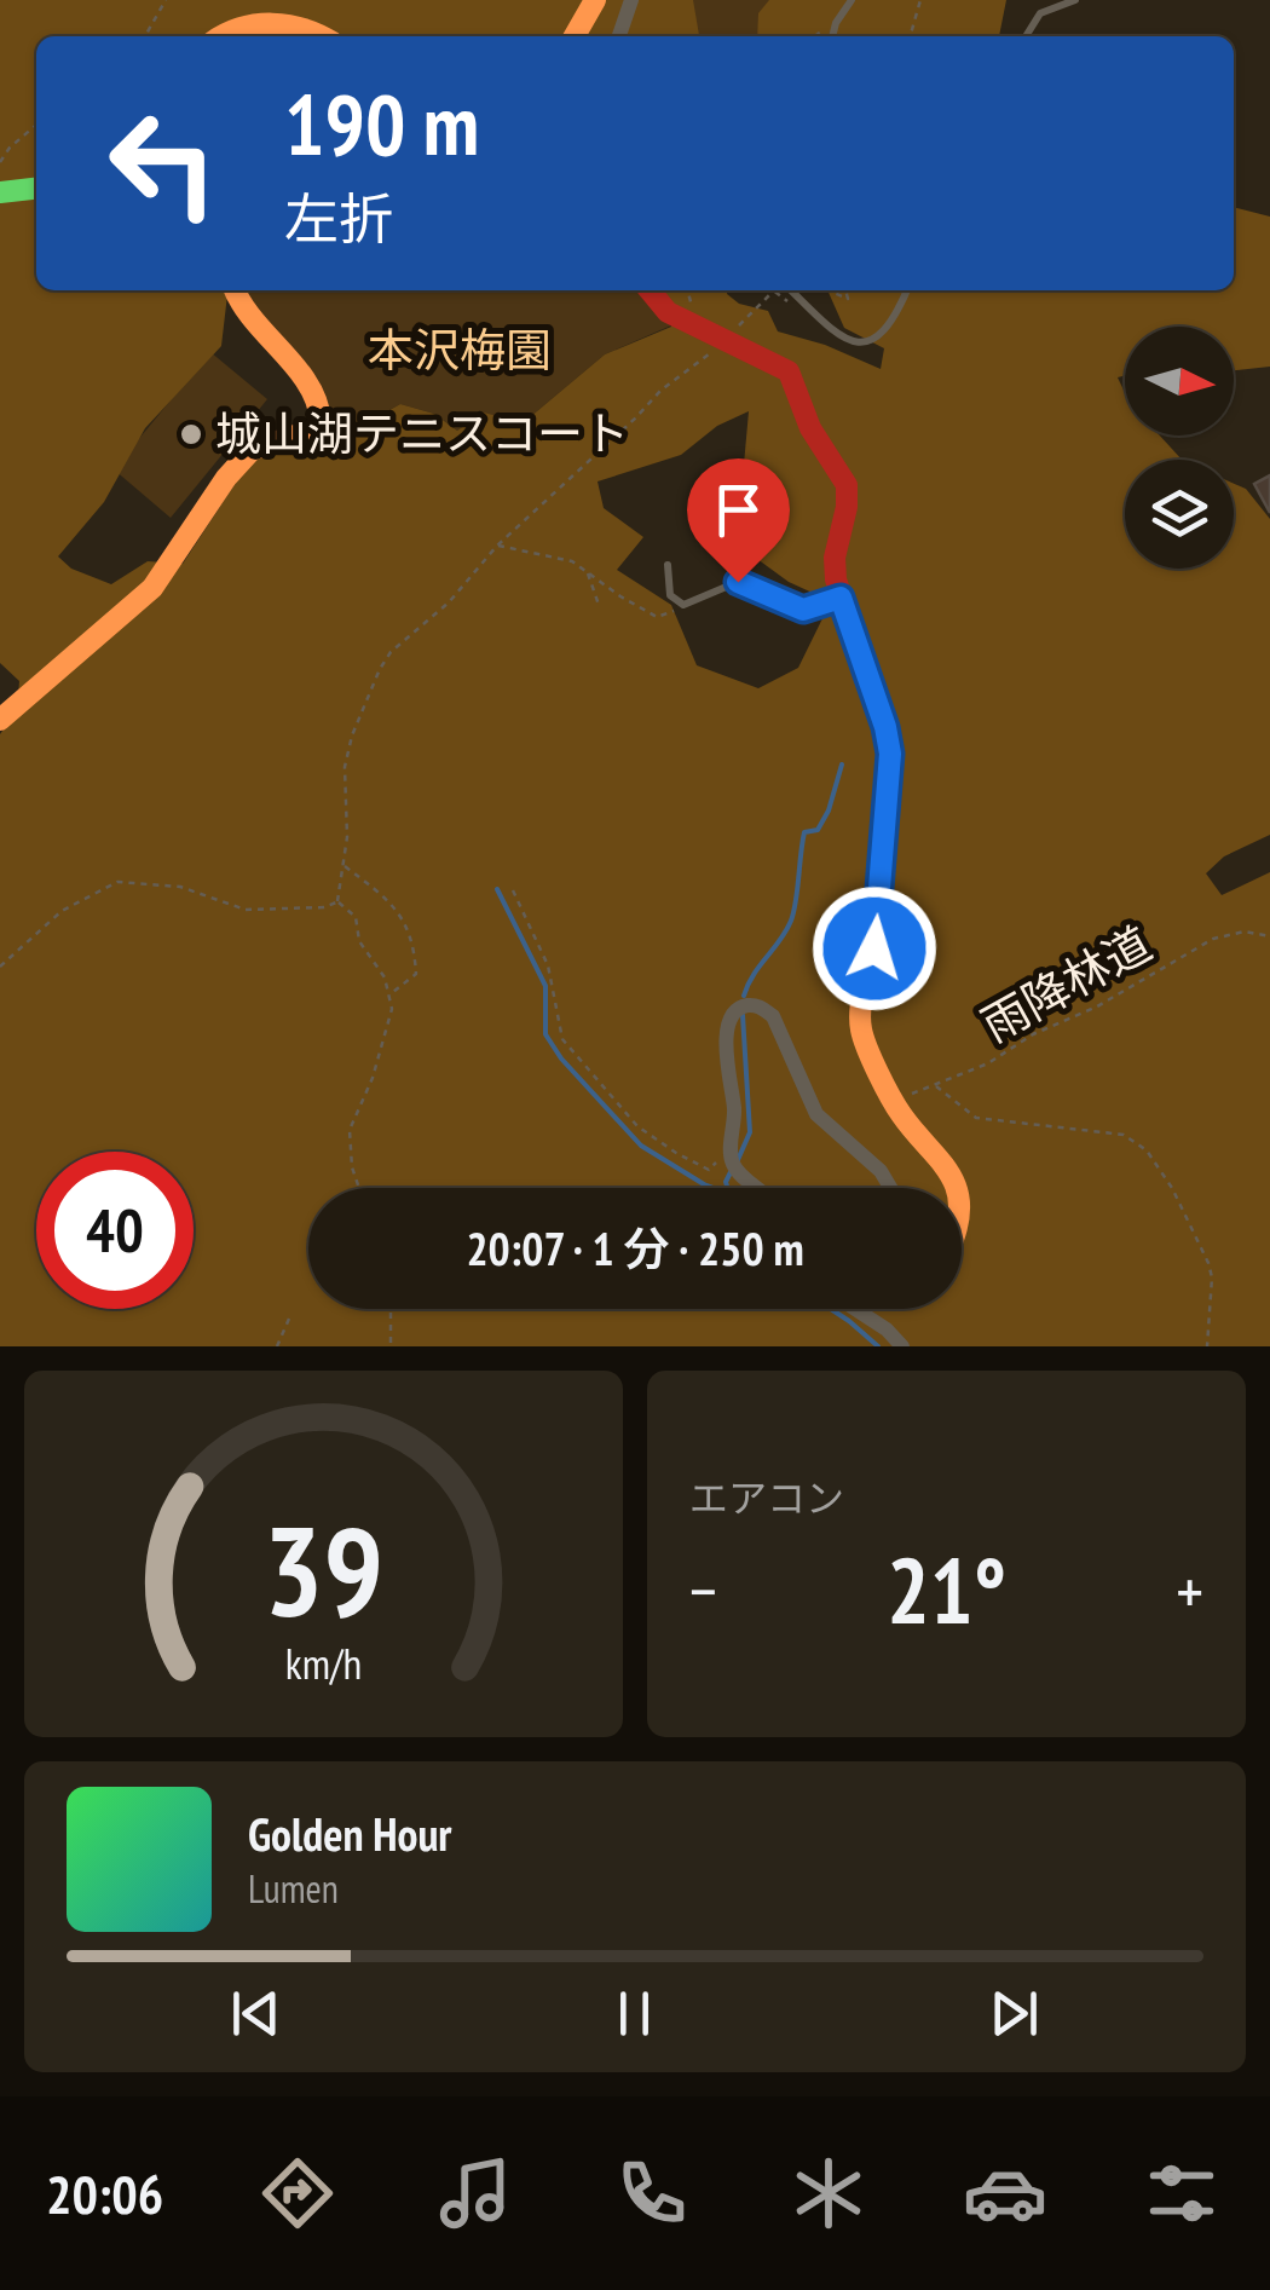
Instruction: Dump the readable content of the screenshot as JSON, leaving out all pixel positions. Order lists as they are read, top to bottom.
{
  "streets": {
    "path": ["雨降林道"]
  },
  "parks": ["本沢梅園"],
  "places": ["城山湖テニスコート"],
  "north": "right",
  "page": {
    "turn": ["190 m", "左折"],
    "limit": "40",
    "trip": "20:07 · 1 分 · 250 m",
    "tile": "エアコン",
    "heat": ["−", "21°", "+"],
    "song": ["Golden Hour", "Lumen"],
    "tabs": "20:06",
    "gauge": ["39", "km/h"]
  }
}
